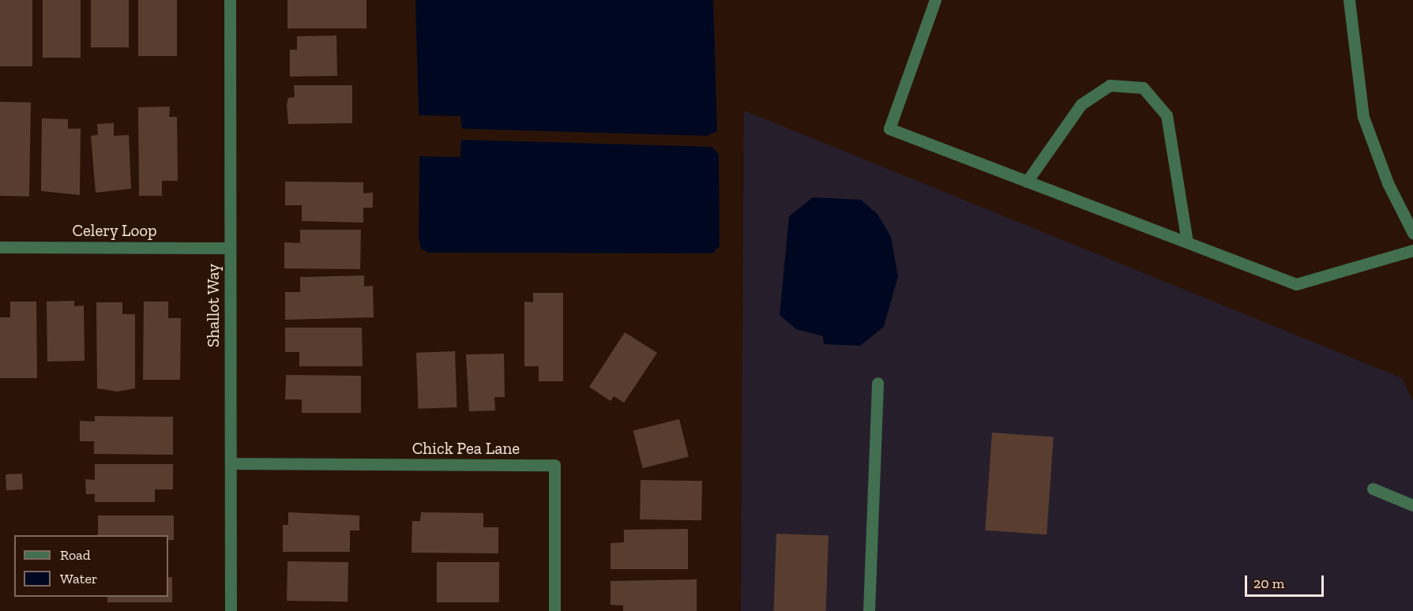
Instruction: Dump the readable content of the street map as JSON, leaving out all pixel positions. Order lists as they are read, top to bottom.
{
  "streets": {
    "street": ["Celery Loop", "Shallot Way", "Chick Pea Lane"]
  },
  "crossings": [
    ["Celery Loop", "Shallot Way"],
    ["Shallot Way", "Chick Pea Lane"]
  ],
  "legend": ["Road", "Water"],
  "scale_bar": "20 m"
}
